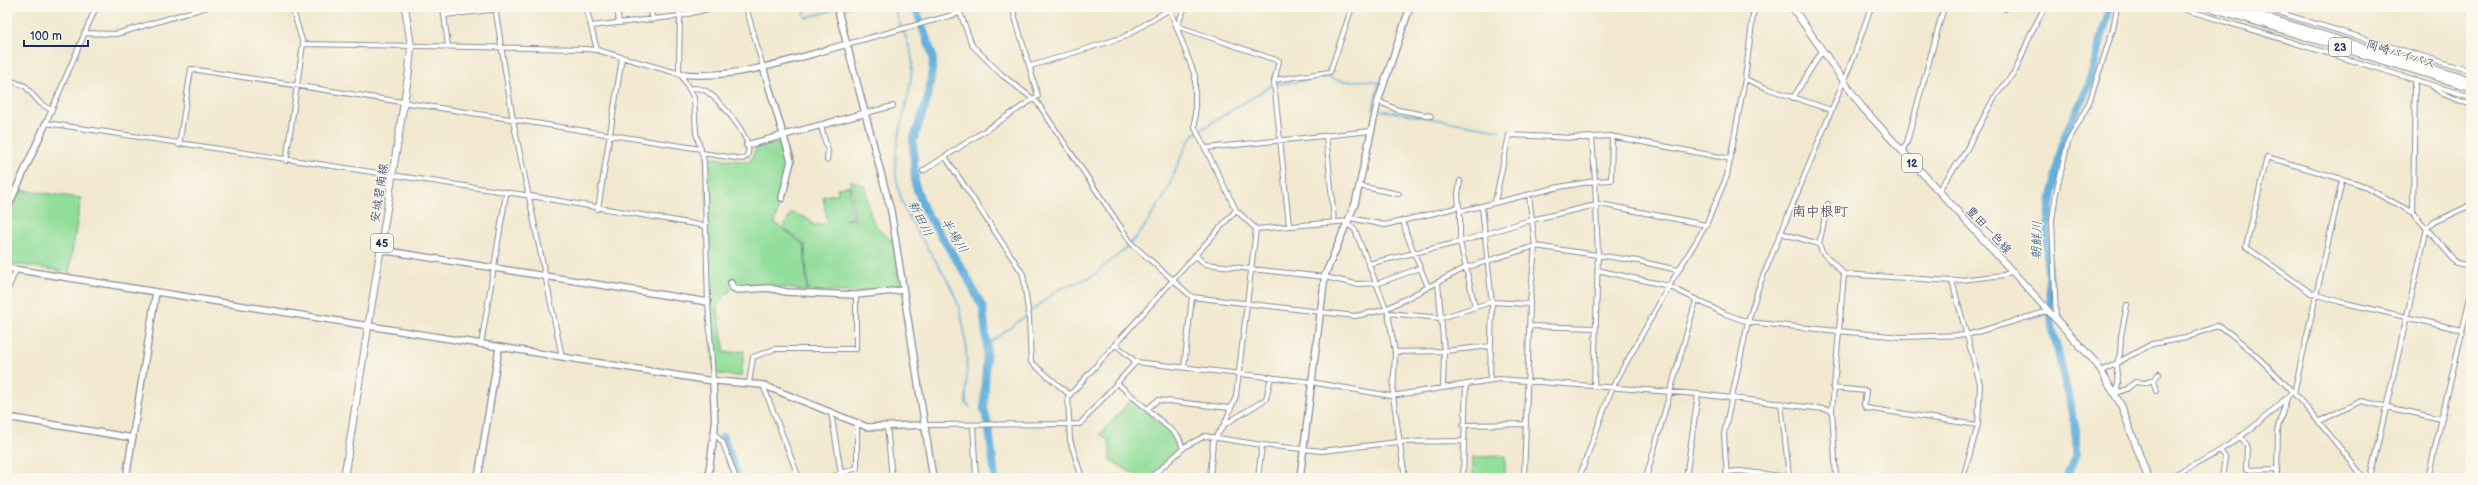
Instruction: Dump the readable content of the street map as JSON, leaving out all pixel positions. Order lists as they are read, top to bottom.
{
  "streets": {
    "highway": ["23", "岡崎バイパス"],
    "main road": [
      "12",
      "安城碧南線",
      "豊田一色線",
      "45"
    ]
  },
  "crossings": [
    ["23", "岡崎バイパス"]
  ],
  "districts": ["南中根町"],
  "water": ["新田川", "半場川", "朝鮮川"],
  "scale_bar": "100 m"
}
